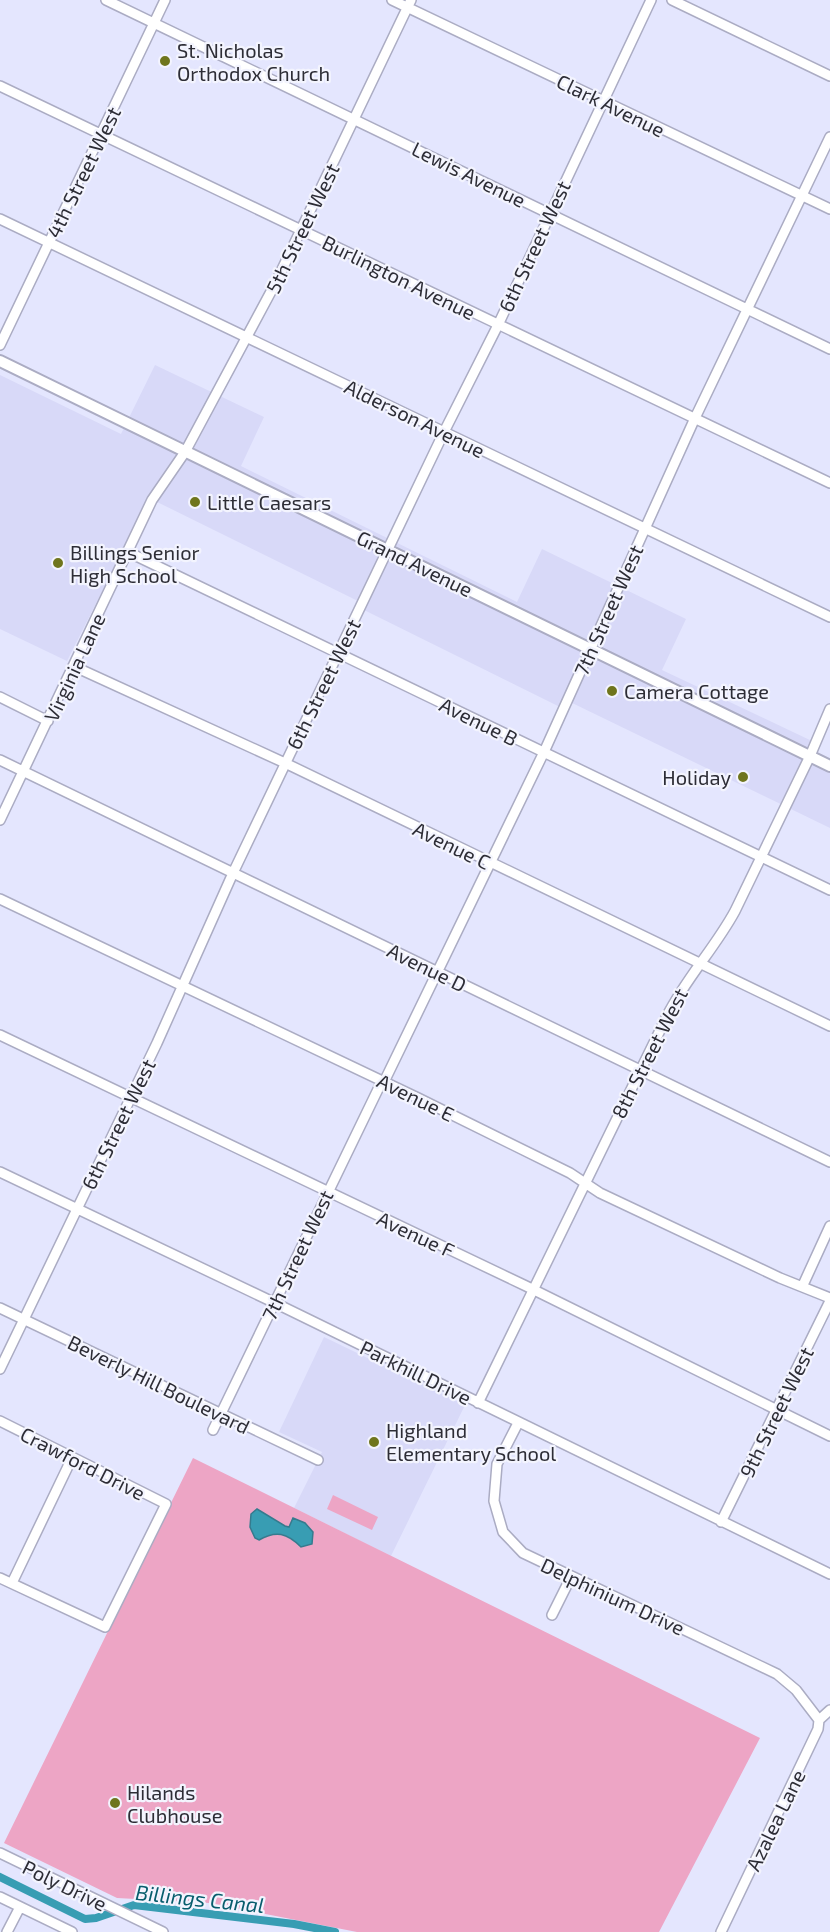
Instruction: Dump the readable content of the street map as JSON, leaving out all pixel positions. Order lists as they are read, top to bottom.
{
  "streets": {
    "main road": ["Grand Avenue"],
    "street": [
      "Clark Avenue",
      "4th Street West",
      "Lewis Avenue",
      "5th Street West",
      "6th Street West",
      "Burlington Avenue",
      "Alderson Avenue",
      "7th Street West",
      "Virginia Lane",
      "Avenue B",
      "Avenue C",
      "Avenue D",
      "8th Street West",
      "Avenue E",
      "Avenue F",
      "Parkhill Drive",
      "Beverly Hill Boulevard",
      "9th Street West",
      "Crawford Drive",
      "Delphinium Drive",
      "Azalea Lane",
      "Poly Drive"
    ]
  },
  "crossings": [
    ["Clark Avenue", "5th Street West"],
    ["Clark Avenue", "6th Street West"],
    ["Clark Avenue", "7th Street West"],
    ["4th Street West", "Lewis Avenue"],
    ["4th Street West", "Burlington Avenue"],
    ["4th Street West", "Alderson Avenue"],
    ["Lewis Avenue", "5th Street West"],
    ["Lewis Avenue", "6th Street West"],
    ["Lewis Avenue", "7th Street West"],
    ["5th Street West", "Burlington Avenue"],
    ["5th Street West", "Alderson Avenue"],
    ["5th Street West", "Grand Avenue"],
    ["5th Street West", "Virginia Lane"],
    ["6th Street West", "Burlington Avenue"],
    ["6th Street West", "Alderson Avenue"],
    ["6th Street West", "Grand Avenue"],
    ["6th Street West", "Avenue B"],
    ["6th Street West", "Avenue C"],
    ["6th Street West", "Avenue D"],
    ["6th Street West", "Avenue E"],
    ["6th Street West", "Avenue F"],
    ["6th Street West", "Parkhill Drive"],
    ["6th Street West", "Beverly Hill Boulevard"],
    ["Burlington Avenue", "7th Street West"],
    ["Alderson Avenue", "7th Street West"],
    ["Grand Avenue", "7th Street West"],
    ["Grand Avenue", "Virginia Lane"],
    ["Grand Avenue", "8th Street West"],
    ["7th Street West", "Avenue B"],
    ["7th Street West", "Avenue C"],
    ["7th Street West", "Avenue D"],
    ["7th Street West", "Avenue E"],
    ["7th Street West", "Avenue F"],
    ["7th Street West", "Parkhill Drive"],
    ["7th Street West", "Beverly Hill Boulevard"],
    ["Virginia Lane", "Avenue B"],
    ["Virginia Lane", "Avenue C"],
    ["Virginia Lane", "Avenue D"],
    ["Avenue B", "8th Street West"],
    ["Avenue C", "8th Street West"],
    ["Avenue D", "8th Street West"],
    ["8th Street West", "Avenue E"],
    ["8th Street West", "Avenue F"],
    ["8th Street West", "Parkhill Drive"],
    ["Avenue E", "9th Street West"],
    ["Avenue F", "9th Street West"],
    ["Parkhill Drive", "9th Street West"],
    ["Parkhill Drive", "Delphinium Drive"],
    ["Delphinium Drive", "Azalea Lane"]
  ],
  "water": ["Billings Canal"],
  "places": [
    "St. Nicholas Orthodox Church",
    "Little Caesars",
    "Billings Senior High School",
    "Camera Cottage",
    "Holiday",
    "Highland Elementary School",
    "Hilands Clubhouse"
  ]
}
